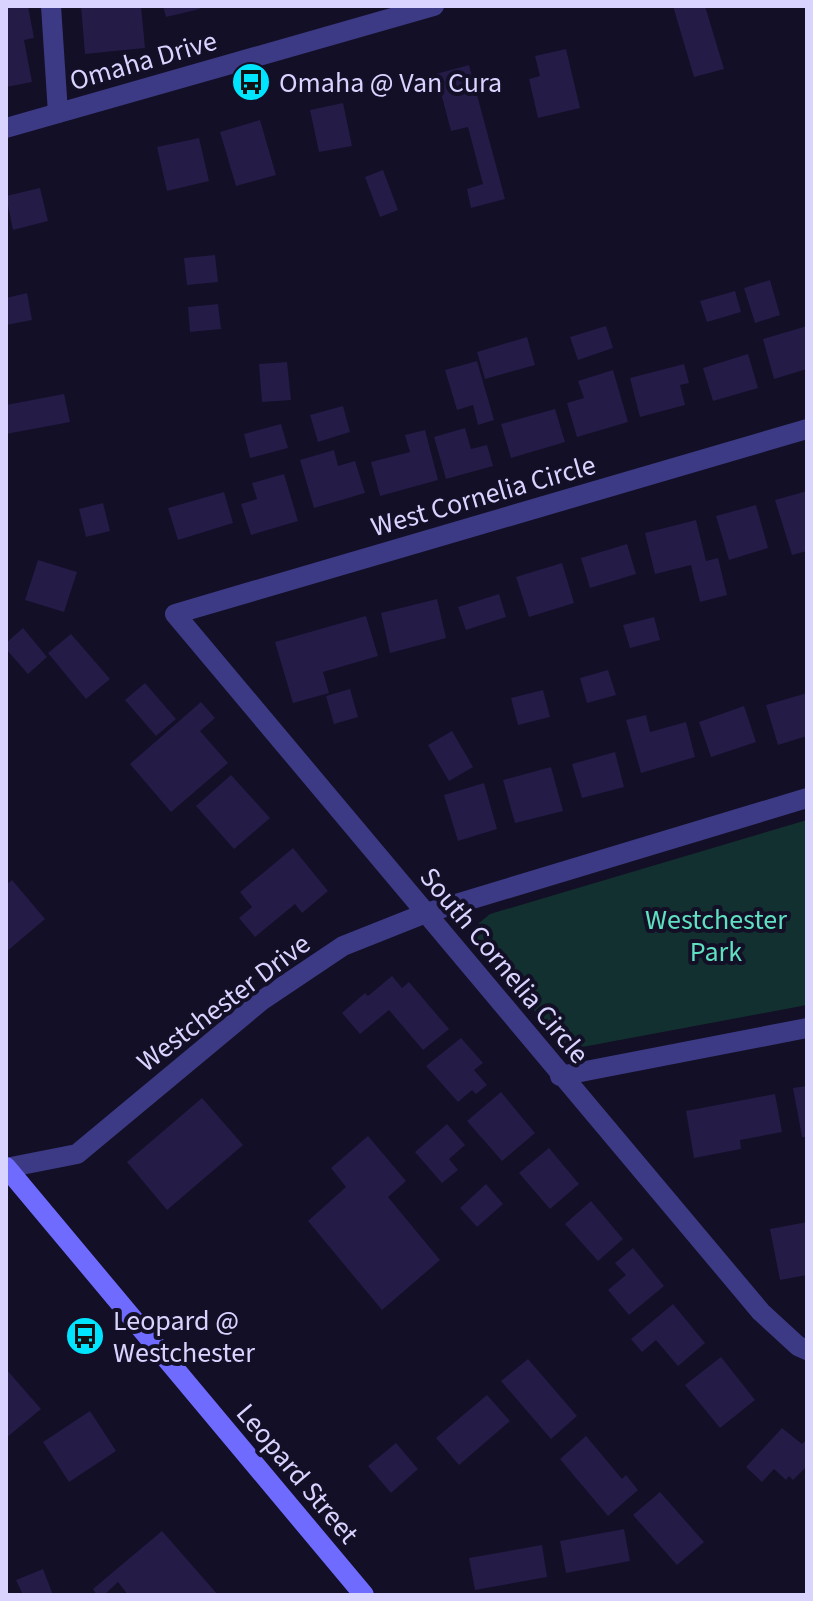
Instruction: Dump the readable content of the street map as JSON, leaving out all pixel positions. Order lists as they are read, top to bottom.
{
  "streets": {
    "main road": ["Leopard Street"],
    "street": [
      "Omaha Drive",
      "West Cornelia Circle",
      "South Cornelia Circle",
      "Westchester Drive"
    ]
  },
  "crossings": [
    ["West Cornelia Circle", "South Cornelia Circle"],
    ["South Cornelia Circle", "Westchester Drive"],
    ["Westchester Drive", "Leopard Street"]
  ],
  "parks": ["Westchester Park"],
  "places": {
    "bus stop": ["Omaha @ Van Cura", "Leopard @ Westchester"]
  }
}
